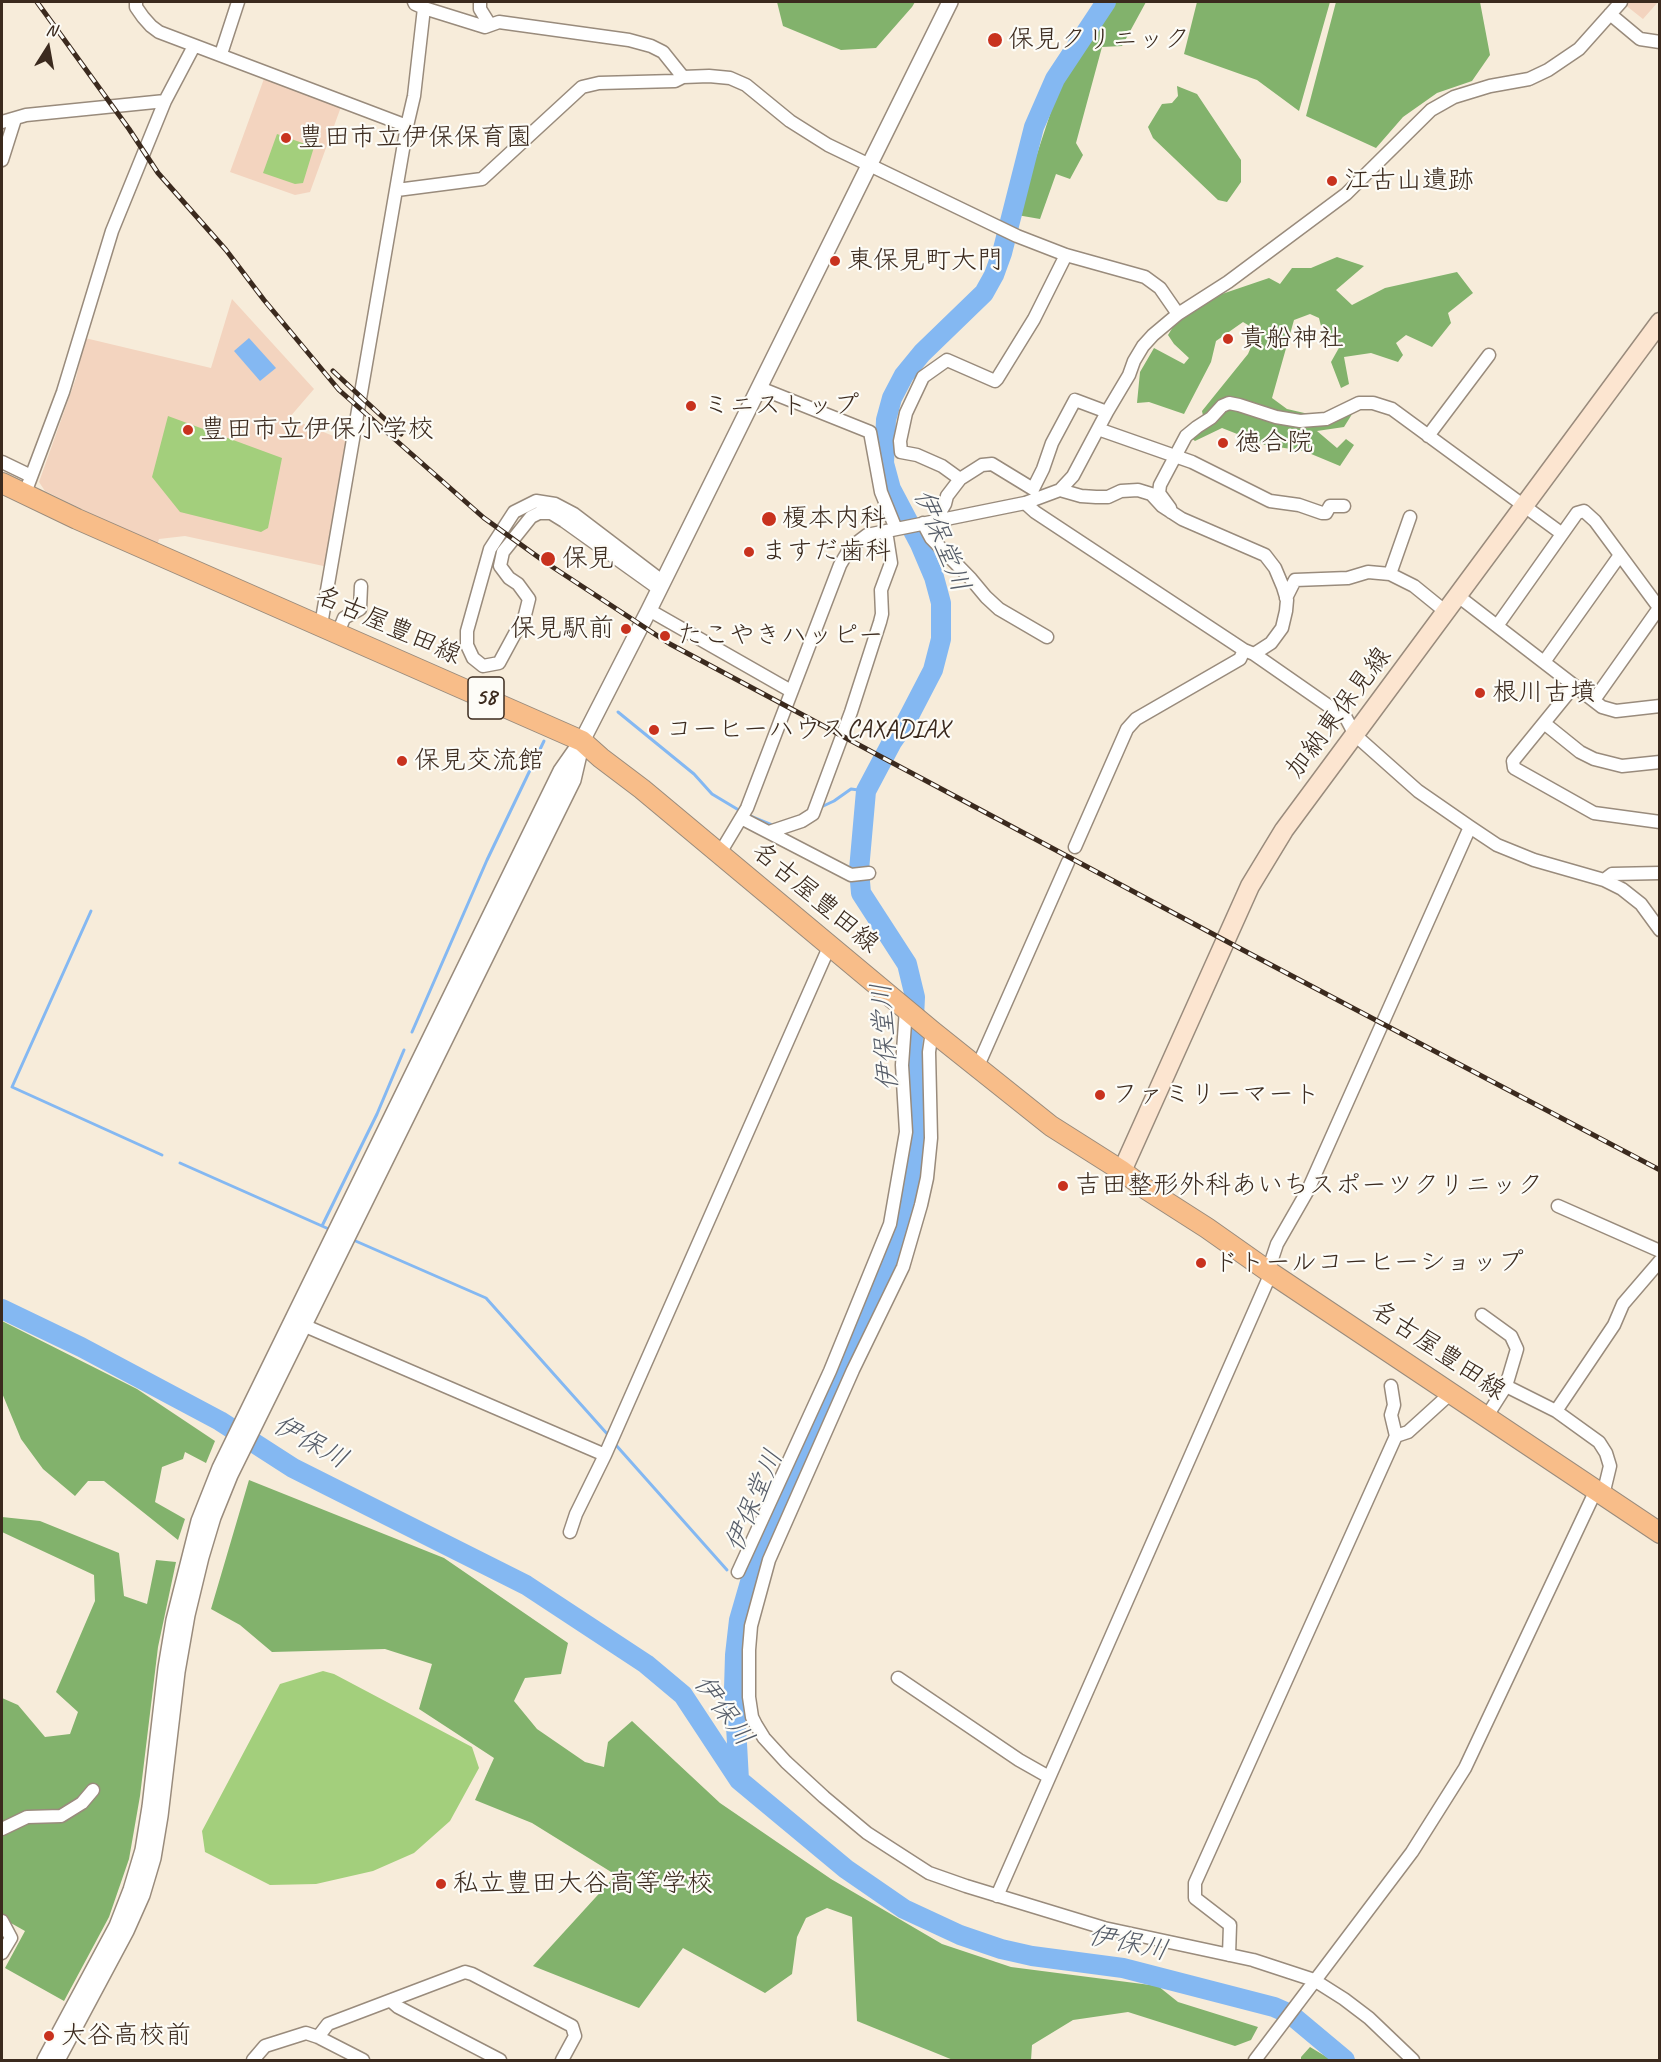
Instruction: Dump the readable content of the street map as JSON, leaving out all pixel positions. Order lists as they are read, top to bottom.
{
  "streets": {
    "main road": ["名古屋豊田線", "58", "加納東保見線"]
  },
  "crossings": [
    ["名古屋豊田線", "加納東保見線"]
  ],
  "water": ["伊保堂川", "伊保川"],
  "places": [
    "保見クリニック",
    "豊田市立伊保保育園",
    "江古山遺跡",
    "東保見町大門",
    "貴船神社",
    "ミニストップ",
    "豊田市立伊保小学校",
    "徳合院",
    "榎本内科",
    "ますだ歯科",
    "保見",
    "保見駅前",
    "たこやきハッピー",
    "根川古墳",
    "コーヒーハウスCAXADIAX",
    "保見交流館",
    "ファミリーマート",
    "吉田整形外科あいちスポーツクリニック",
    "ドトールコーヒーショップ",
    "私立豊田大谷高等学校",
    "大谷高校前"
  ],
  "north": "top"
}
